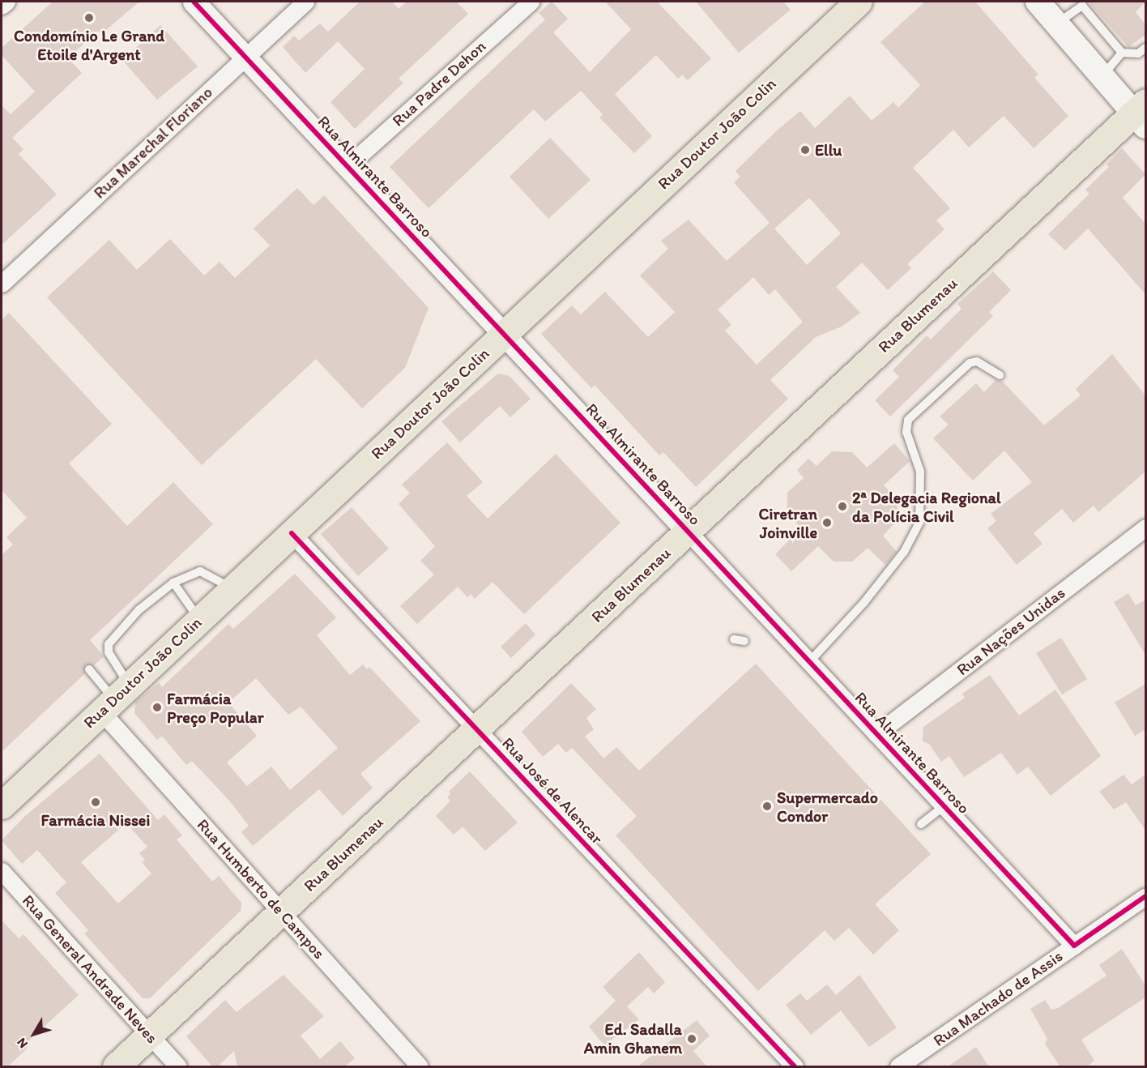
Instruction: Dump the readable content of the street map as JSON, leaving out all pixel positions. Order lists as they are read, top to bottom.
{
  "streets": {
    "main road": ["Rua Doutor João Colin", "Rua Blumenau"],
    "street": [
      "Rua Padre Dehon",
      "Rua Marechal Floriano",
      "Rua Almirante Barroso",
      "Rua Nações Unidas",
      "Rua José de Alencar",
      "Rua Humberto de Campos",
      "Rua General Andrade Neves",
      "Rua Machado de Assis"
    ]
  },
  "crossings": [
    ["Rua Padre Dehon", "Rua Almirante Barroso"],
    ["Rua Doutor João Colin", "Rua Almirante Barroso"],
    ["Rua Doutor João Colin", "Rua José de Alencar"],
    ["Rua Doutor João Colin", "Rua Humberto de Campos"],
    ["Rua Marechal Floriano", "Rua Almirante Barroso"],
    ["Rua Almirante Barroso", "Rua Blumenau"],
    ["Rua Almirante Barroso", "Rua Nações Unidas"],
    ["Rua Almirante Barroso", "Rua Machado de Assis"],
    ["Rua Blumenau", "Rua José de Alencar"],
    ["Rua Blumenau", "Rua Humberto de Campos"],
    ["Rua Blumenau", "Rua General Andrade Neves"]
  ],
  "places": [
    "Condomínio Le Grand Etoile d'Argent",
    "Ellu",
    "2ª Delegacia Regional da Polícia Civil",
    "Ciretran Joinville",
    "Farmácia Preço Popular",
    "Farmácia Nissei",
    "Supermercado Condor",
    "Ed. Sadalla Amin Ghanem"
  ],
  "north": "bottom left"
}
